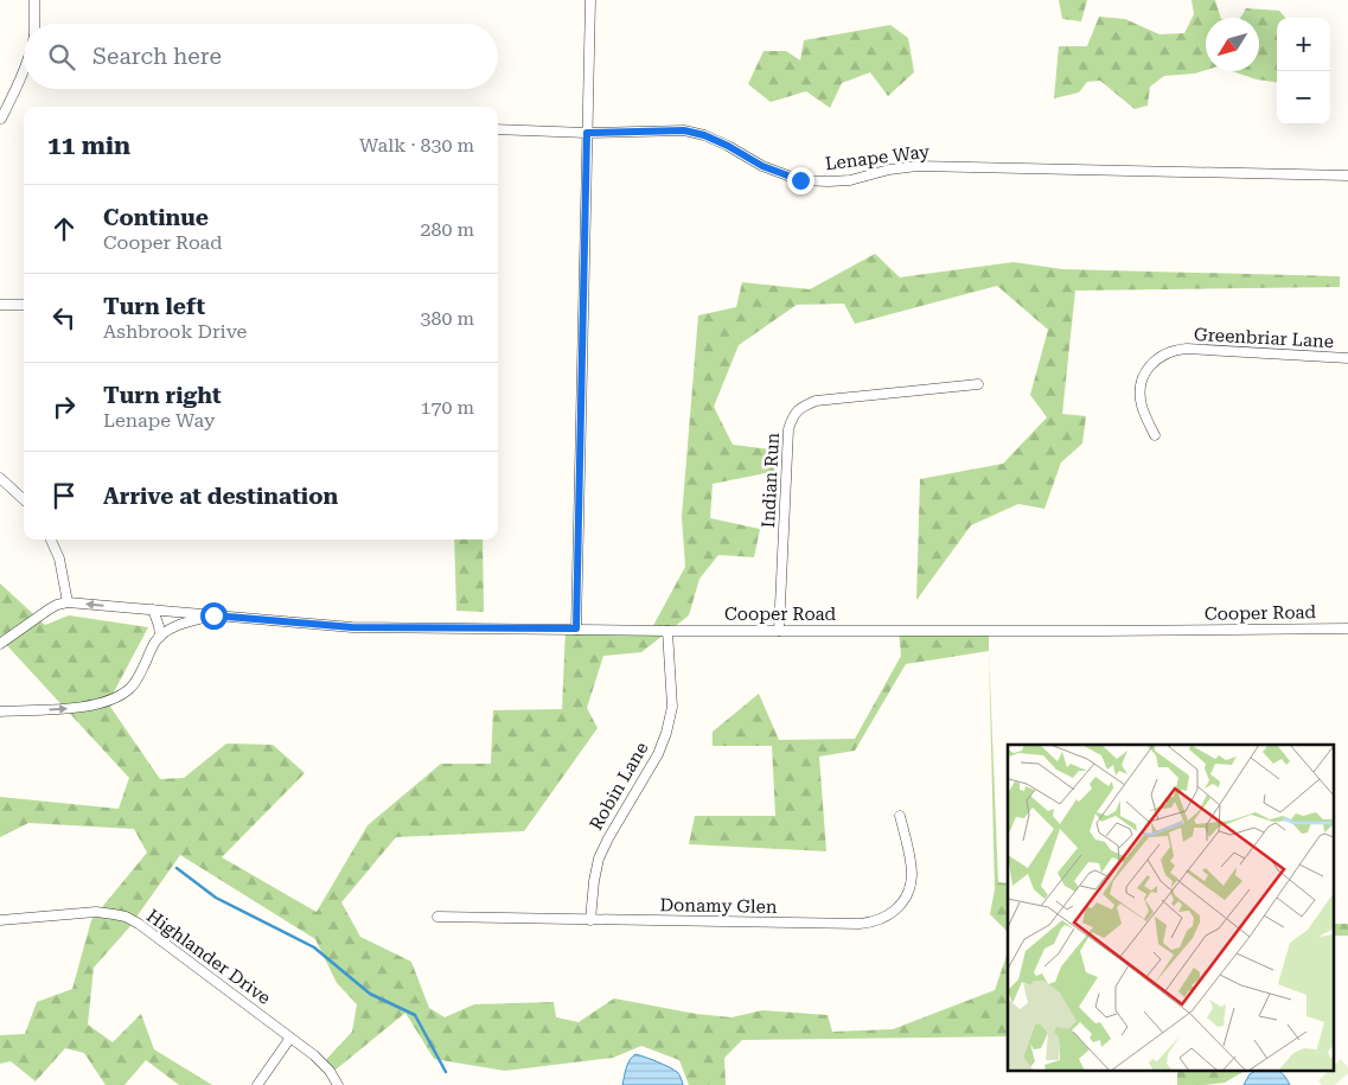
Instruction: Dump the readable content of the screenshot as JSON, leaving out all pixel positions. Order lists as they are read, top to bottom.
{
  "streets": {
    "street": [
      "Lenape Way",
      "Greenbriar Lane",
      "Indian Run",
      "Cooper Road",
      "Robin Lane",
      "Donamy Glen",
      "Highlander Drive"
    ]
  },
  "crossings": [
    ["Indian Run", "Cooper Road"],
    ["Cooper Road", "Robin Lane"],
    ["Robin Lane", "Donamy Glen"]
  ],
  "north": "bottom left",
  "page": {
    "map_buttons": ["+", "−"],
    "search": "Search here",
    "heading": ["11 min", "Walk · 830 m"],
    "list": [
      ["Continue", "Cooper Road", "280 m"],
      ["Turn left", "Ashbrook Drive", "380 m"],
      ["Turn right", "Lenape Way", "170 m"],
      "Arrive at destination"
    ]
  }
}
